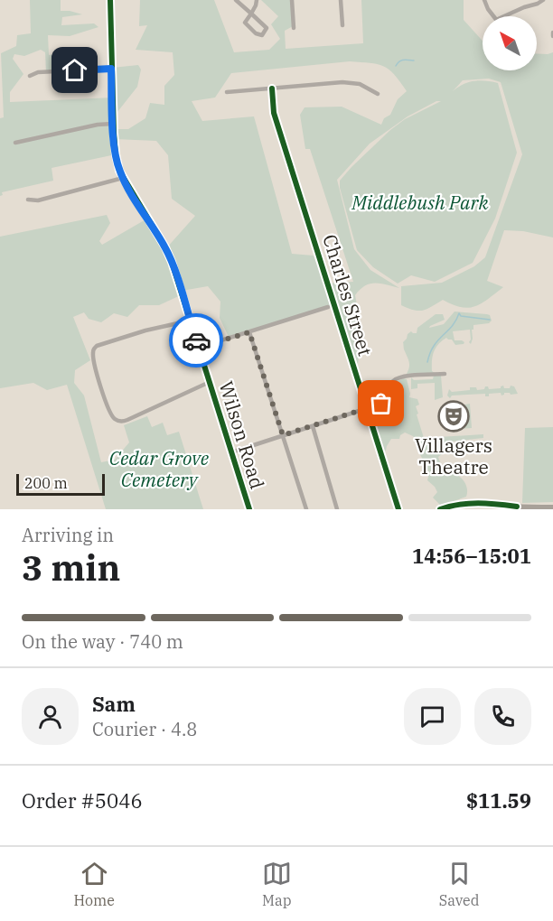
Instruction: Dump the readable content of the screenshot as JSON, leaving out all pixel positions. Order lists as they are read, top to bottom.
{
  "streets": {
    "street": ["Charles Street", "Wilson Road"]
  },
  "parks": ["Middlebush Park", "Cedar Grove Cemetery"],
  "places": {
    "theatre": ["Villagers Theatre"]
  },
  "scale_bar": "200 m",
  "north": "top left",
  "page": {
    "scale": "200 m",
    "heading": ["3 min", "Arriving in", "14:56–15:01"],
    "panel": [
      "Sam",
      "Courier · 4.8",
      "Order #5046",
      "$11.59"
    ],
    "bar": "On the way · 740 m",
    "tabs": ["Home", "Map", "Saved"]
  }
}
